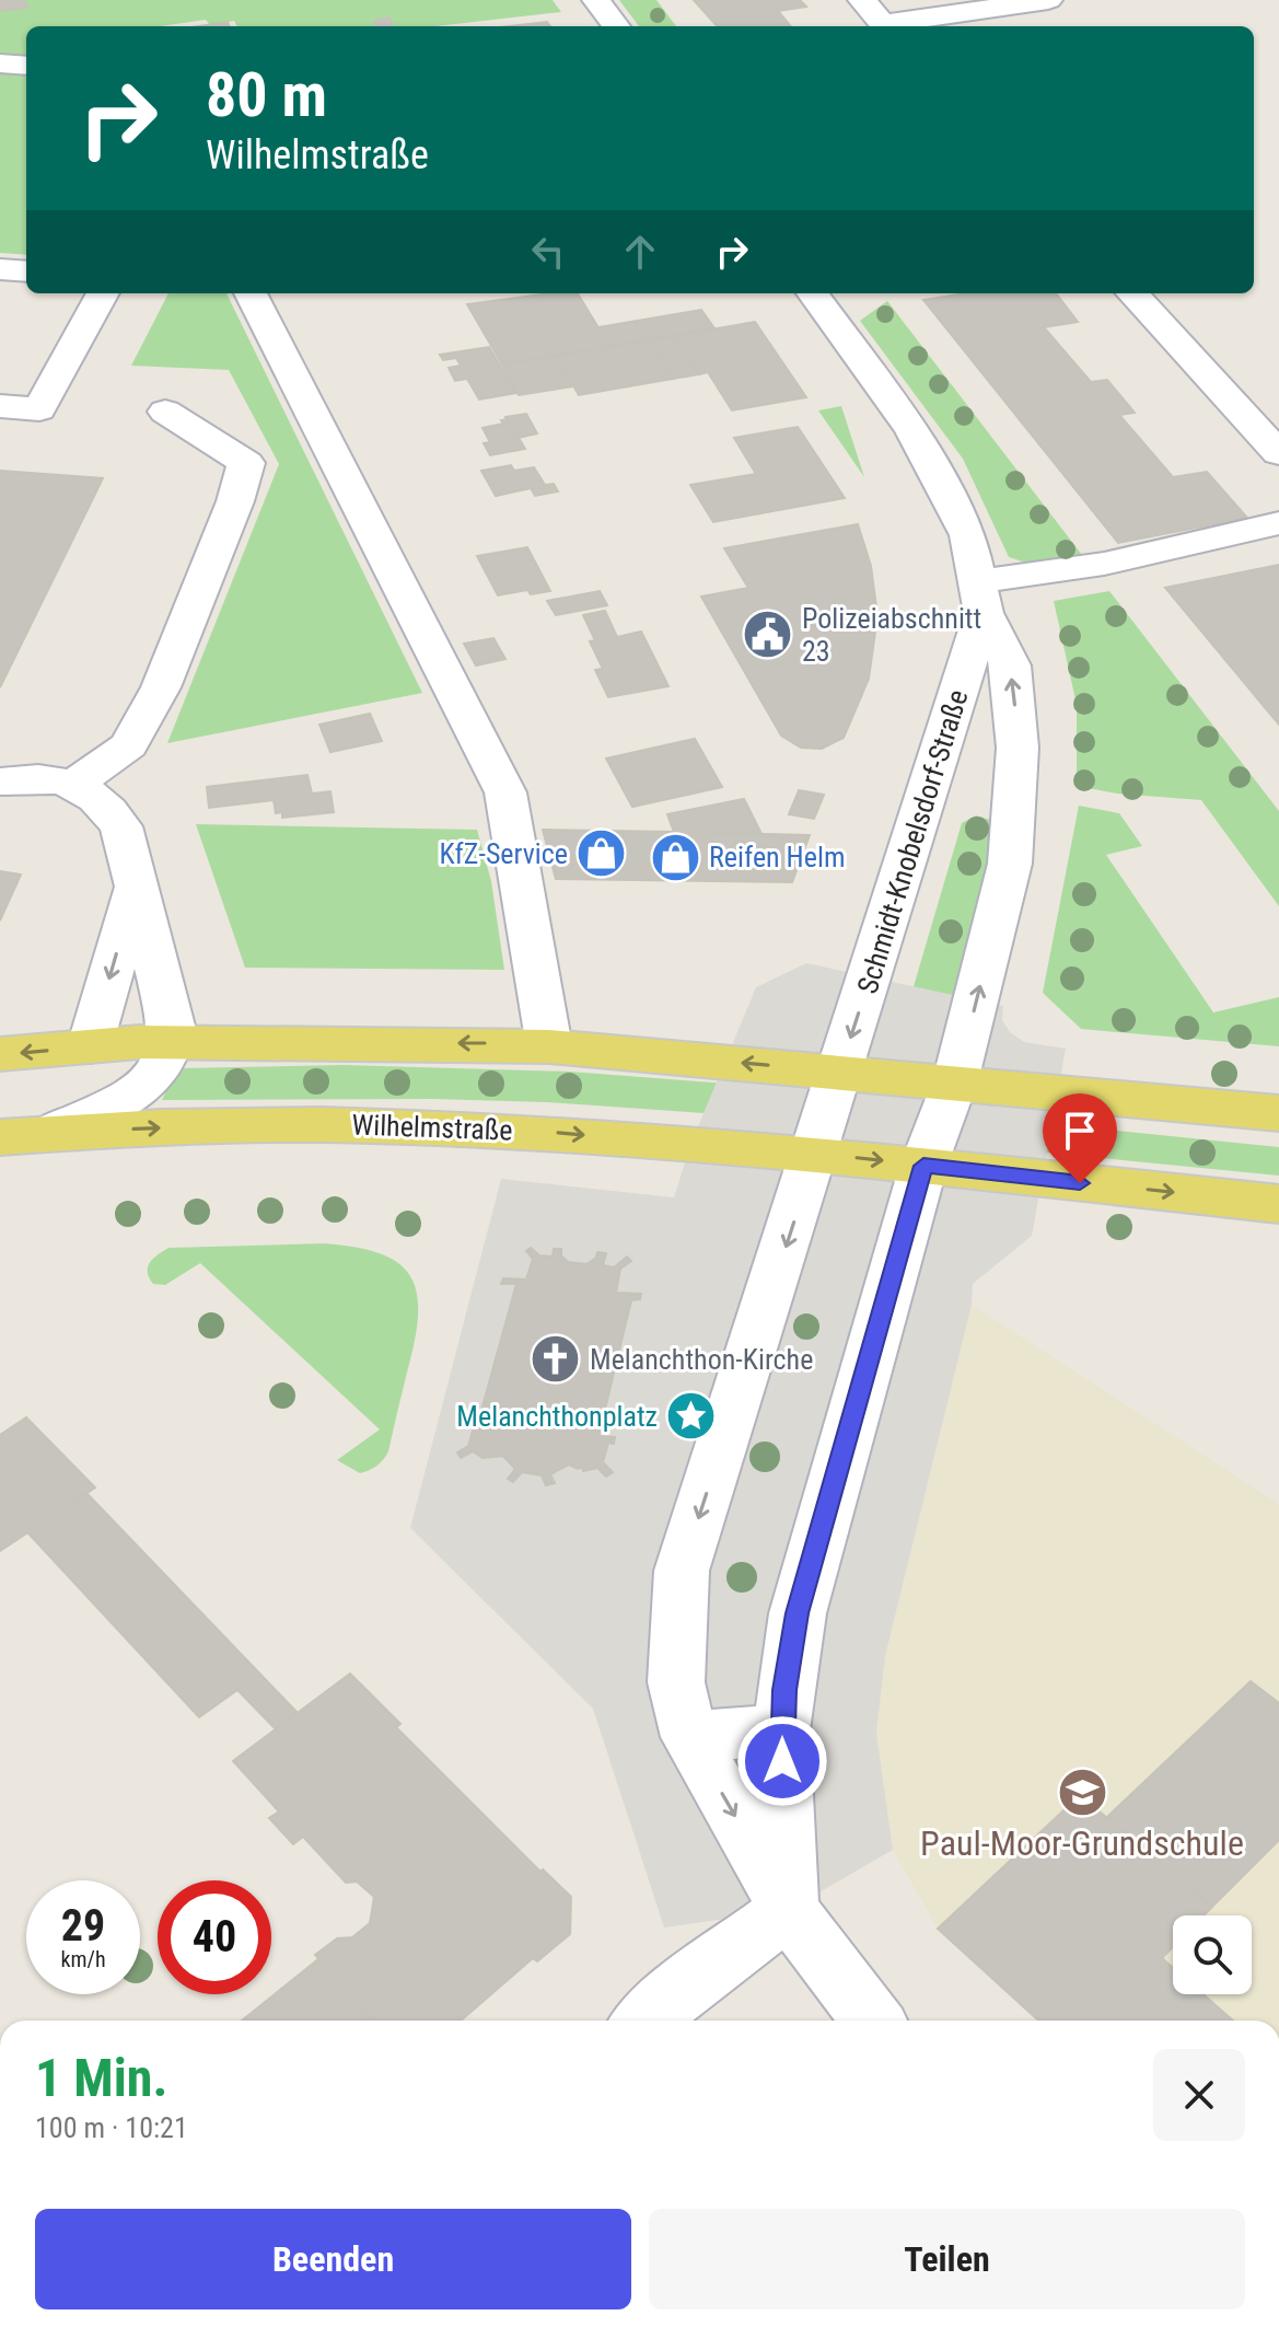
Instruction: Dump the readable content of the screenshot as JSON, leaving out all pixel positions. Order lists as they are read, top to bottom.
{
  "streets": {
    "main road": ["Wilhelmstraße"],
    "street": ["Schmidt-Knobelsdorf-Straße"]
  },
  "one_way": ["Wilhelmstraße"],
  "places": {
    "public building": ["Polizeiabschnitt 23"],
    "shop": ["KfZ-Service", "Reifen Helm"],
    "church": ["Melanchthon-Kirche"],
    "place": ["Melanchthonplatz"],
    "school or university": ["Paul-Moor-Grundschule"]
  },
  "page": {
    "turn": ["80 m", "Wilhelmstraße"],
    "speed": "29 km/h",
    "limit": "40",
    "heading": ["1 Min.", "100 m · 10:21"],
    "buttons": ["Beenden", "Teilen"]
  }
}
